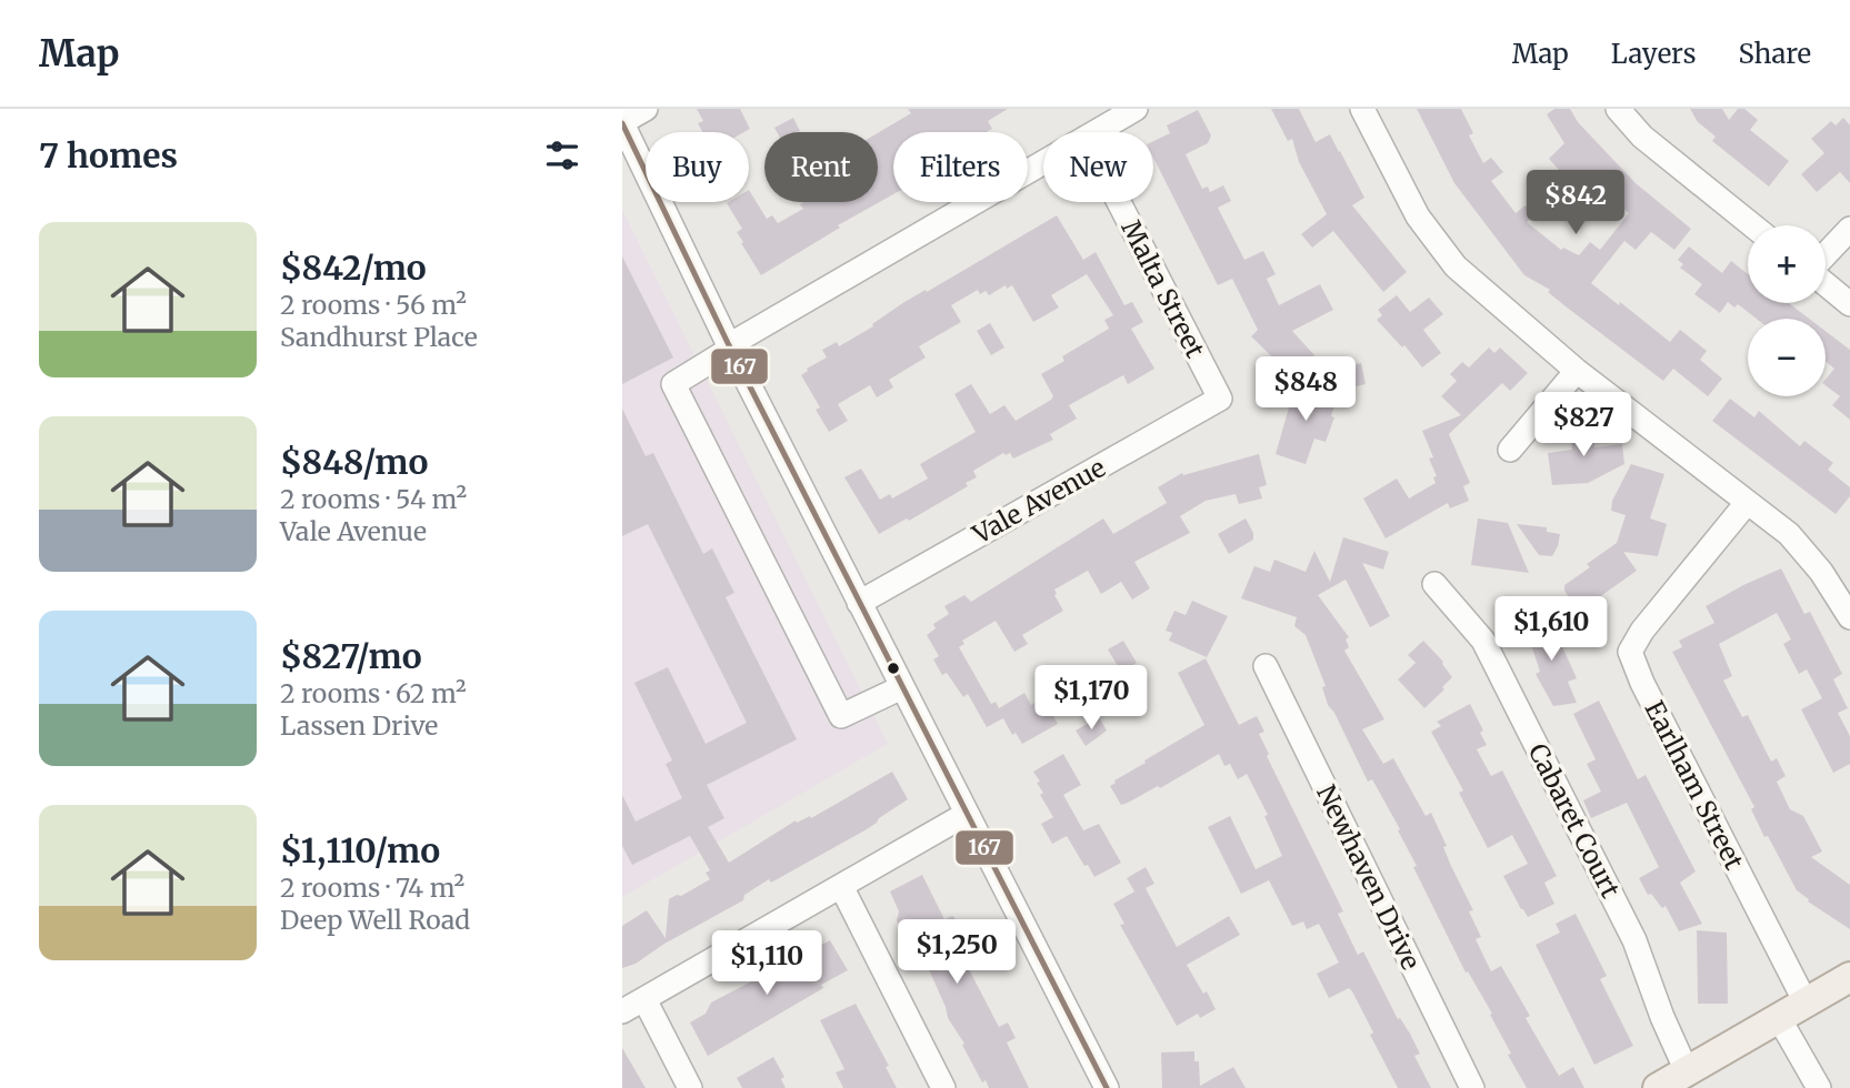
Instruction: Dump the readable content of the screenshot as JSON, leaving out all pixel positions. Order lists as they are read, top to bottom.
{
  "streets": {
    "street": [
      "Malta Street",
      "Vale Avenue",
      "Earlham Street",
      "Cabaret Court",
      "Newhaven Drive"
    ]
  },
  "crossings": [
    ["Malta Street", "Vale Avenue"]
  ],
  "lines": ["transit line 167"],
  "page": {
    "header": "Map",
    "nav": ["Map", "Layers", "Share"],
    "heading": "7 homes",
    "chip": [
      "Buy",
      "Rent",
      "Filters",
      "New"
    ],
    "price": [
      "$842",
      "$848",
      "$827",
      "$1,610",
      "$1,170",
      "$1,250",
      "$1,110"
    ],
    "list": [
      {
        "name": "$842/mo",
        "note": "2 rooms · 56 m² · Sandhurst Place"
      },
      {
        "name": "$848/mo",
        "note": "2 rooms · 54 m² · Vale Avenue"
      },
      {
        "name": "$827/mo",
        "note": "2 rooms · 62 m² · Lassen Drive"
      },
      {
        "name": "$1,110/mo",
        "note": "2 rooms · 74 m² · Deep Well Road"
      }
    ],
    "map_buttons": ["+", "−"]
  }
}
